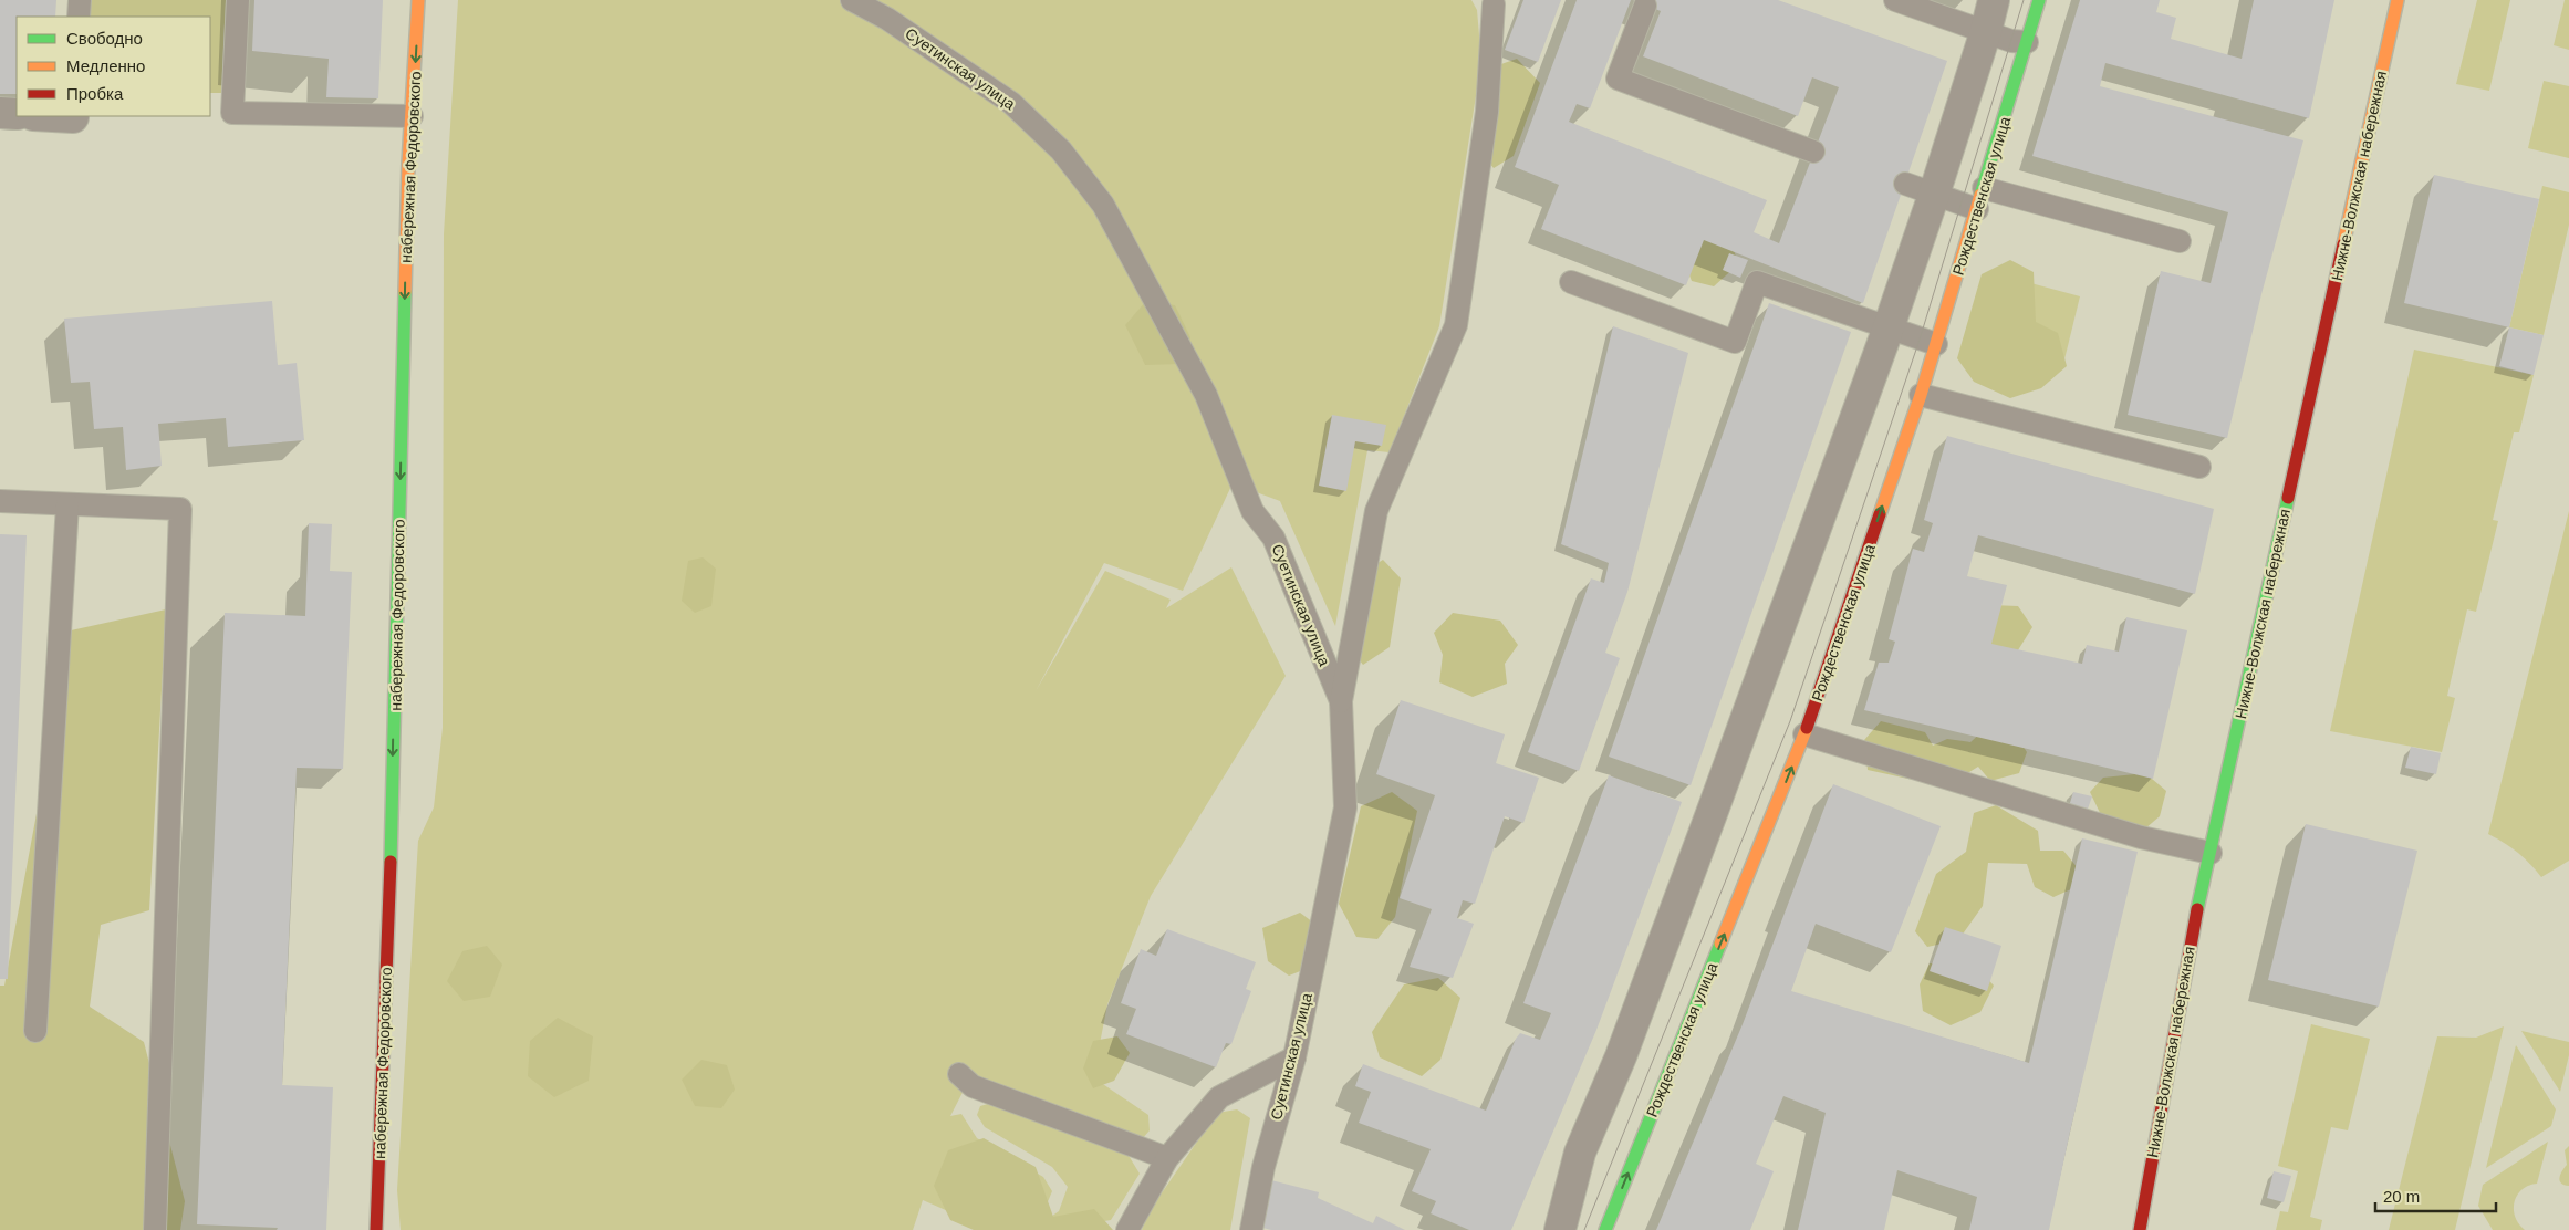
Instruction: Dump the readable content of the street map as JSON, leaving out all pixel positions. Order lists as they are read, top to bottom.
{
  "streets": {
    "street": ["набережная Федоровского", "Нижне-Волжская набережная", "Рождественская улица"],
    "lane": ["Суетинская улица"]
  },
  "one_way": ["набережная Федоровского"],
  "legend": ["Свободно", "Медленно", "Пробка"],
  "scale_bar": "20 m"
}
